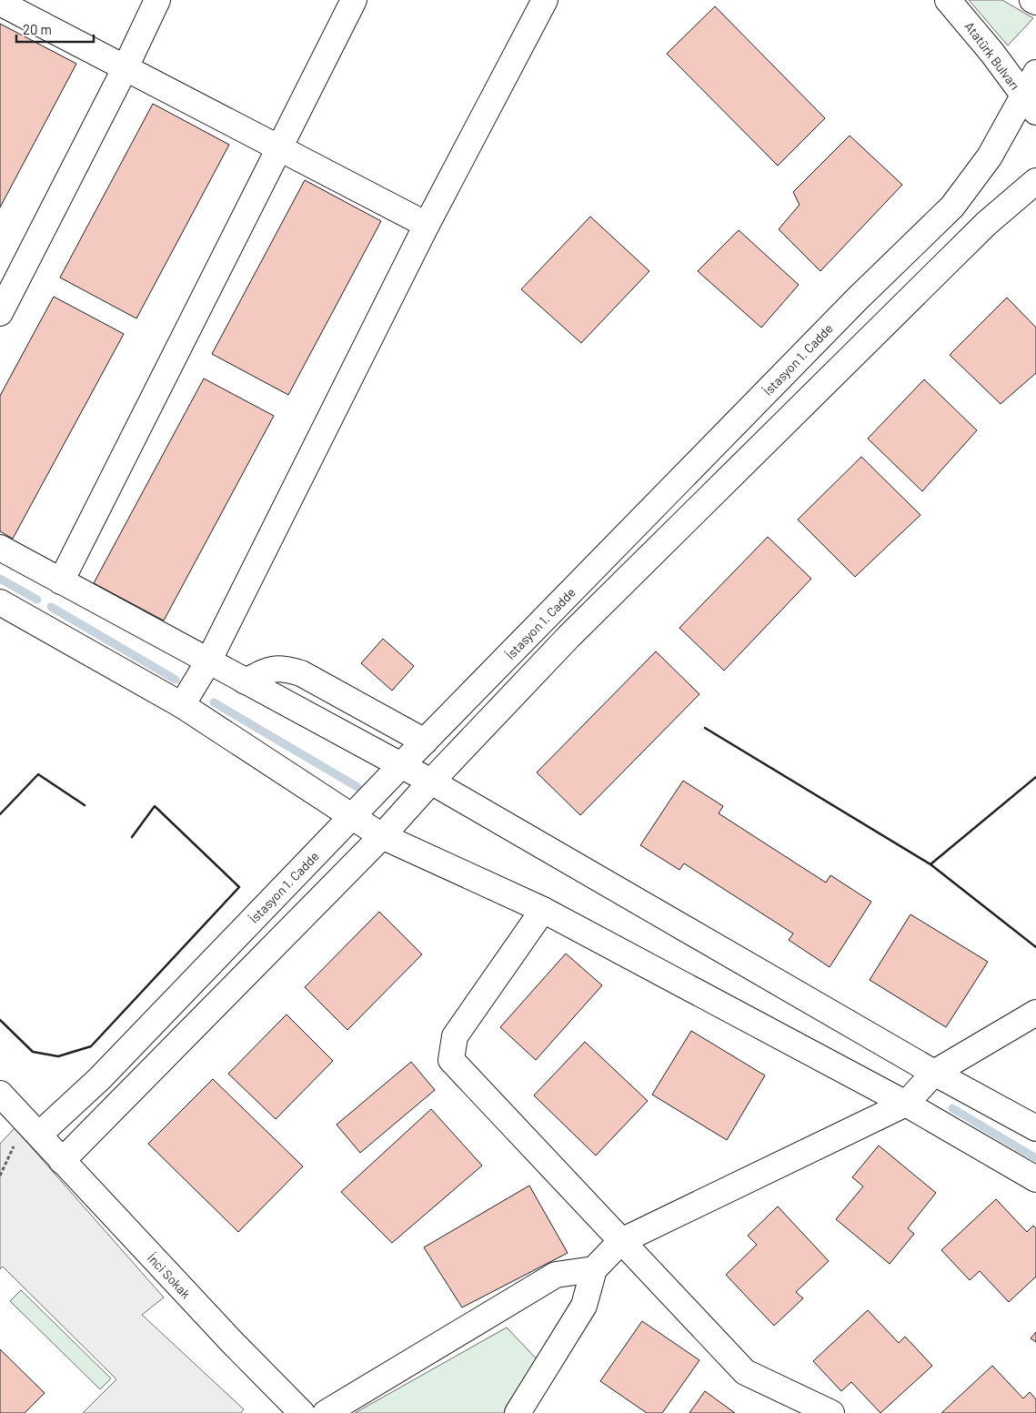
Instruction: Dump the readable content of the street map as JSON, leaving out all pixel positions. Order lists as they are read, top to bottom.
{
  "streets": {
    "street": ["Atatürk Bulvarı", "İstasyon 1. Cadde", "İnci Sokak"]
  },
  "crossings": [
    ["Atatürk Bulvarı", "İstasyon 1. Cadde"],
    ["İstasyon 1. Cadde", "İnci Sokak"]
  ],
  "scale_bar": "20 m"
}
